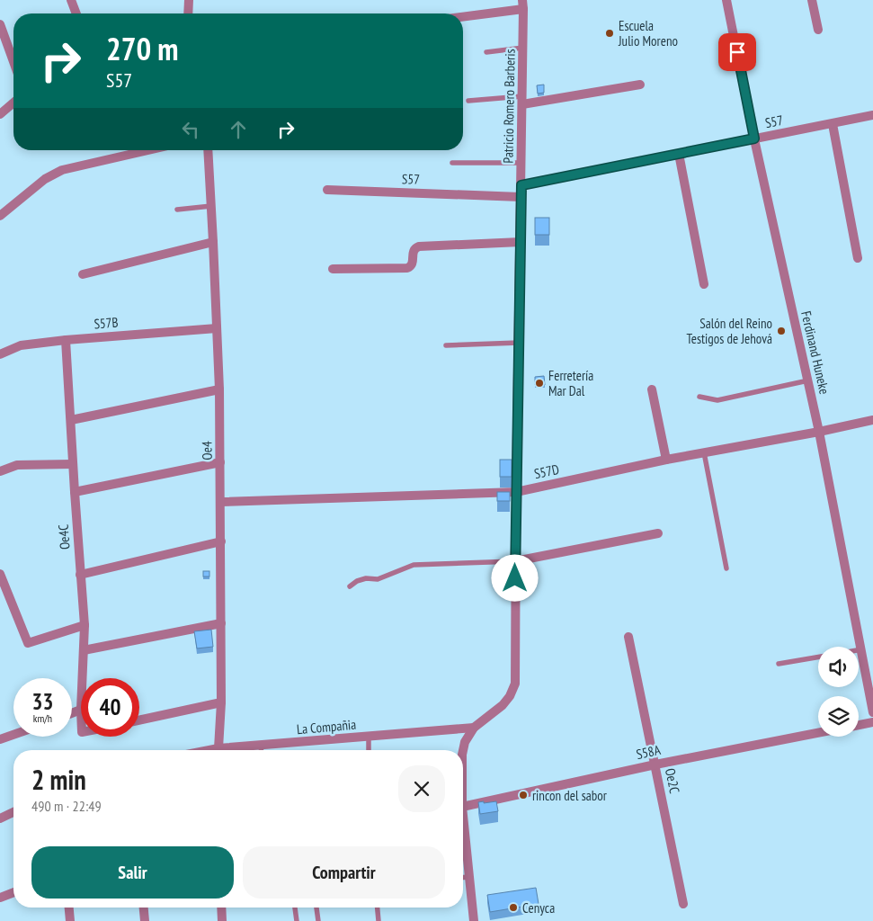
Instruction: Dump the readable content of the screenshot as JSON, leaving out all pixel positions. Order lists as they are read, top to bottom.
{
  "streets": {
    "street": [
      "Patricio Romero Barberis",
      "S57",
      "S57B",
      "Ferdinand Huneke",
      "Oe4",
      "S57D",
      "Oe4C",
      "La Compañia",
      "S58A",
      "Oe2C"
    ]
  },
  "crossings": [
    ["Patricio Romero Barberis", "S57"],
    ["Patricio Romero Barberis", "S57D"],
    ["Patricio Romero Barberis", "La Compañia"],
    ["S57", "Ferdinand Huneke"],
    ["S57B", "Oe4"],
    ["S57B", "Oe4C"],
    ["Ferdinand Huneke", "S57D"],
    ["Oe4", "S57D"],
    ["S58A", "Oe2C"]
  ],
  "places": [
    "Escuela Julio Moreno",
    "Salón del Reino Testigos de Jehová",
    "Ferretería Mar Dal",
    "rincon del sabor",
    "Cenyca"
  ],
  "page": {
    "turn": ["270 m", "S57"],
    "speed": "33 km/h",
    "limit": "40",
    "heading": ["2 min", "490 m · 22:49"],
    "buttons": ["Salir", "Compartir"]
  }
}
